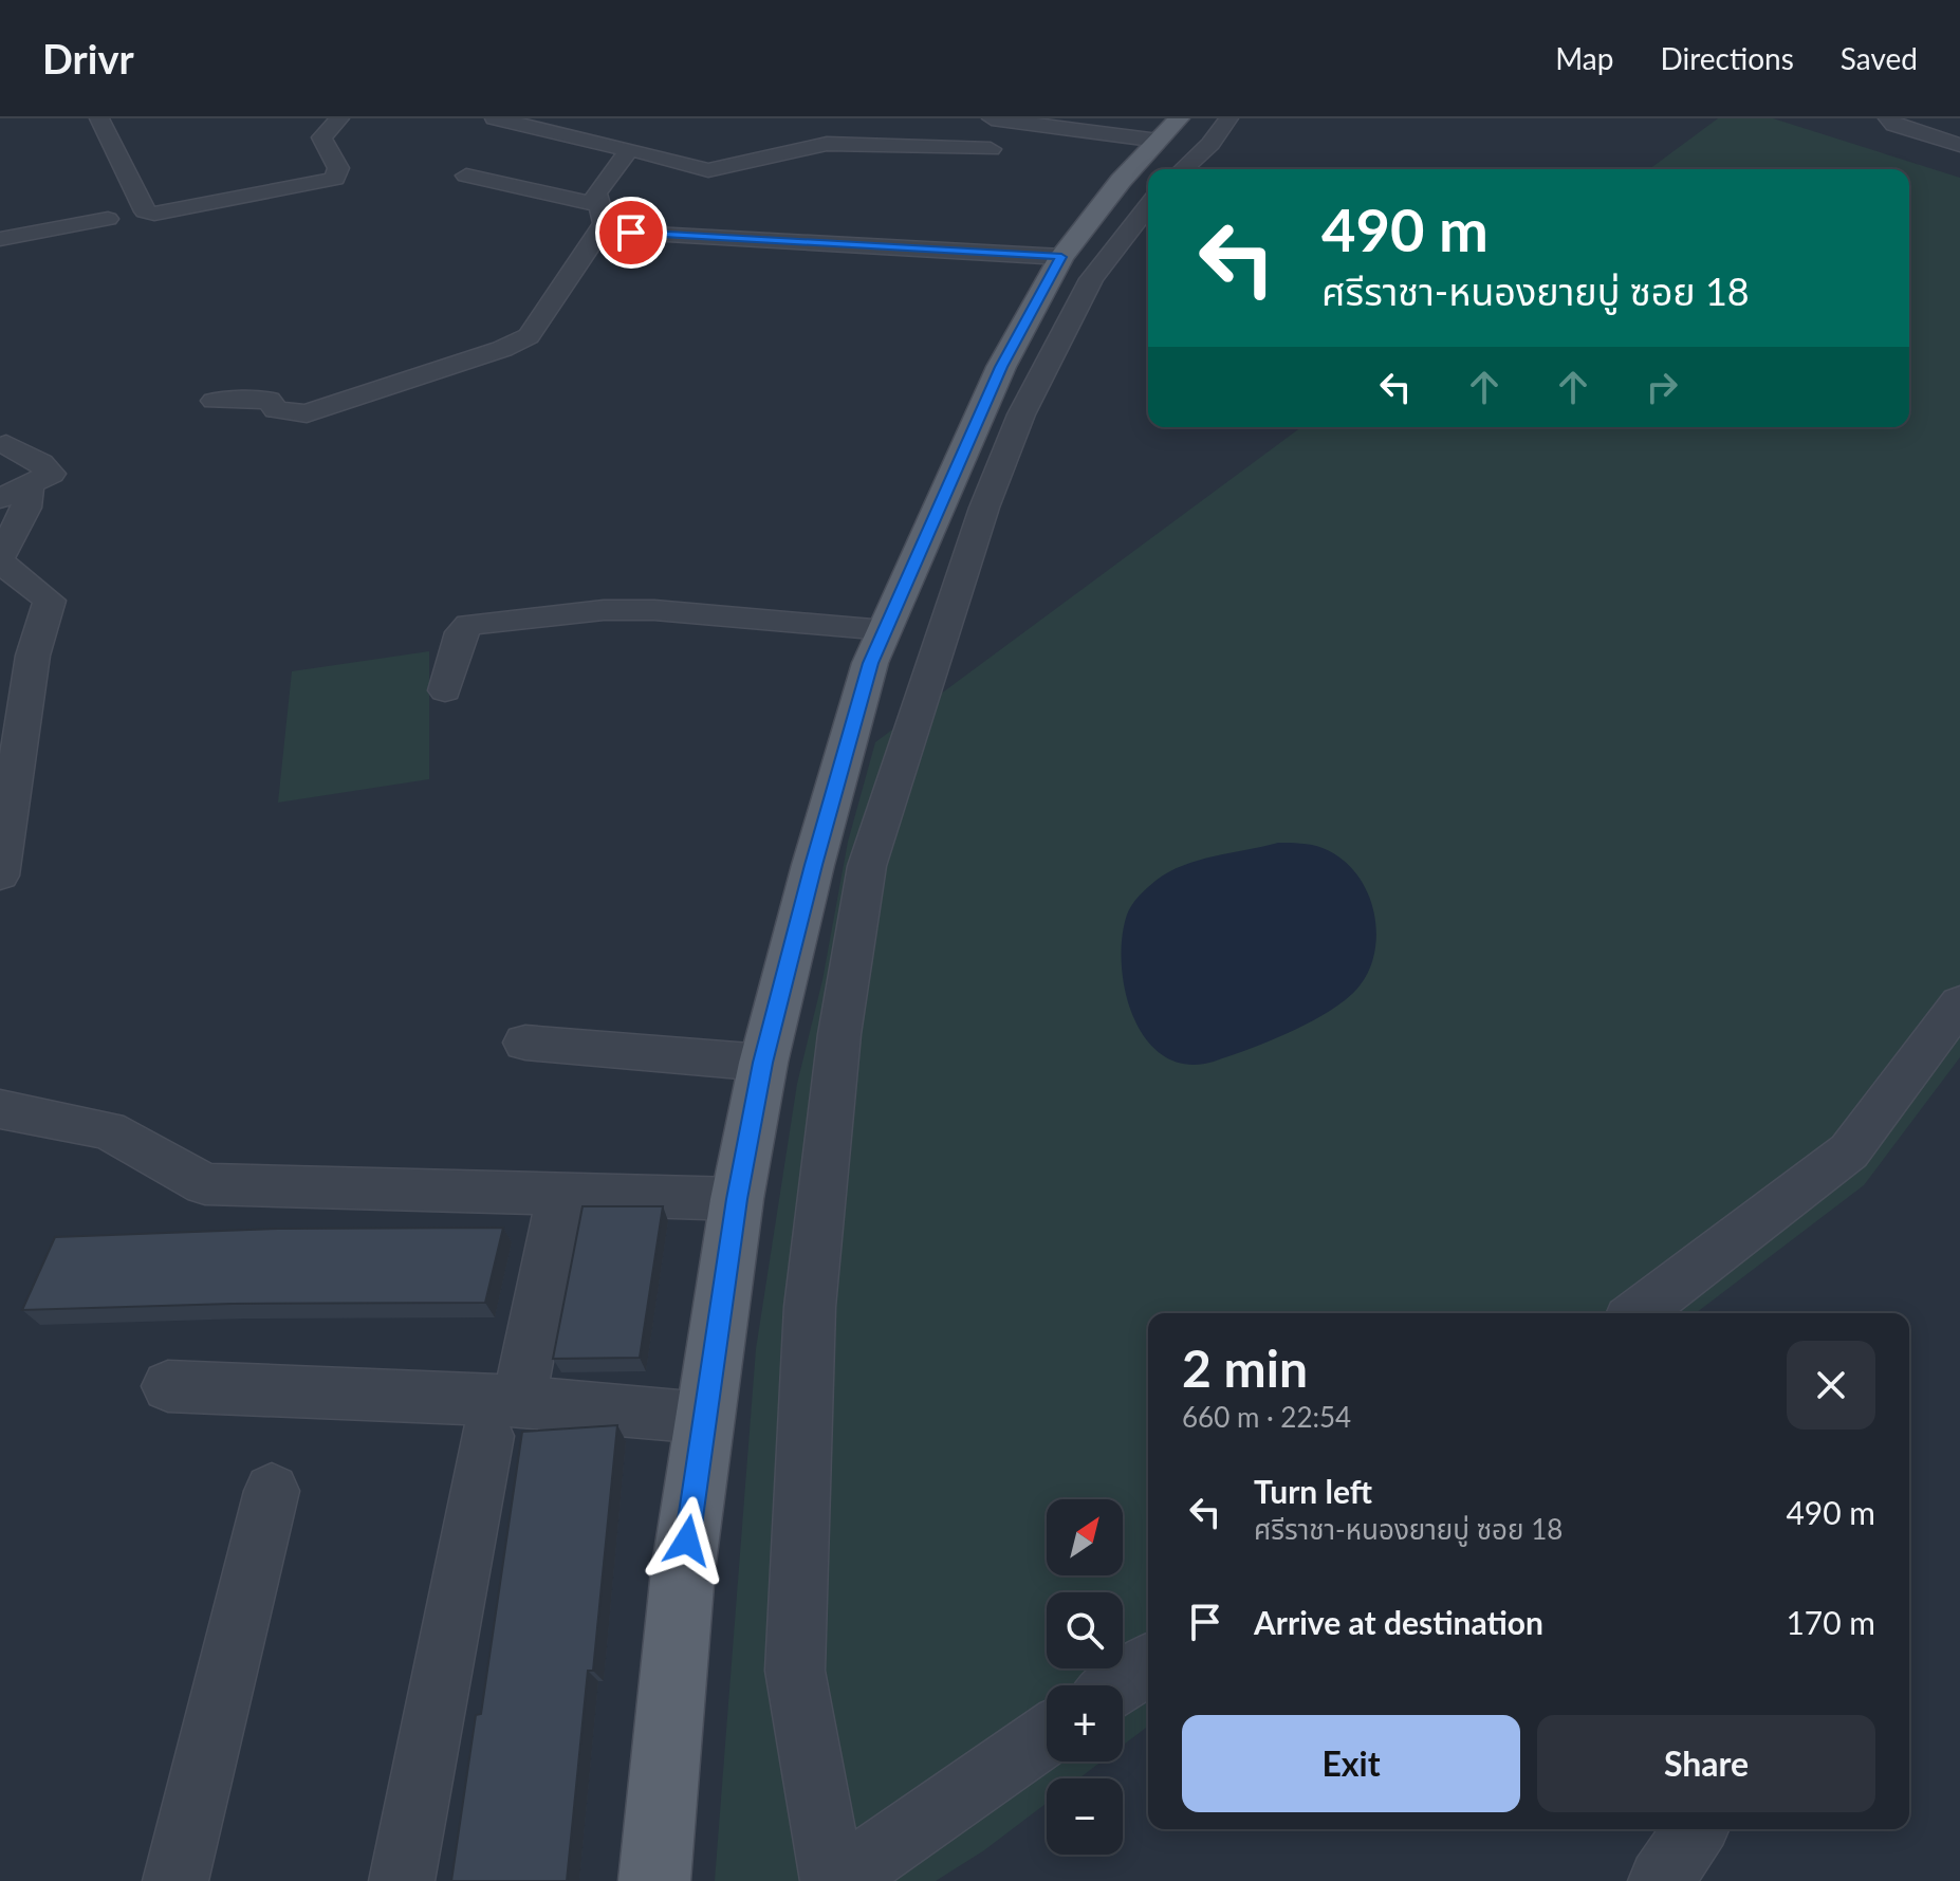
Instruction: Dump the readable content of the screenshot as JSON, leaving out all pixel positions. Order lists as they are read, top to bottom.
{
  "north": "top right",
  "page": {
    "header": "Drivr",
    "nav": ["Map", "Directions", "Saved"],
    "turn": ["490 m", "ศรีราชา-หนองยายบู่ ซอย 18"],
    "heading": ["2 min", "660 m · 22:54"],
    "list": [
      {
        "name": "Turn left",
        "note": "ศรีราชา-หนองยายบู่ ซอย 18",
        "value": "490 m"
      },
      {
        "name": "Arrive at destination",
        "value": "170 m"
      }
    ],
    "map_buttons": ["+", "−"],
    "buttons": ["Exit", "Share"]
  }
}
